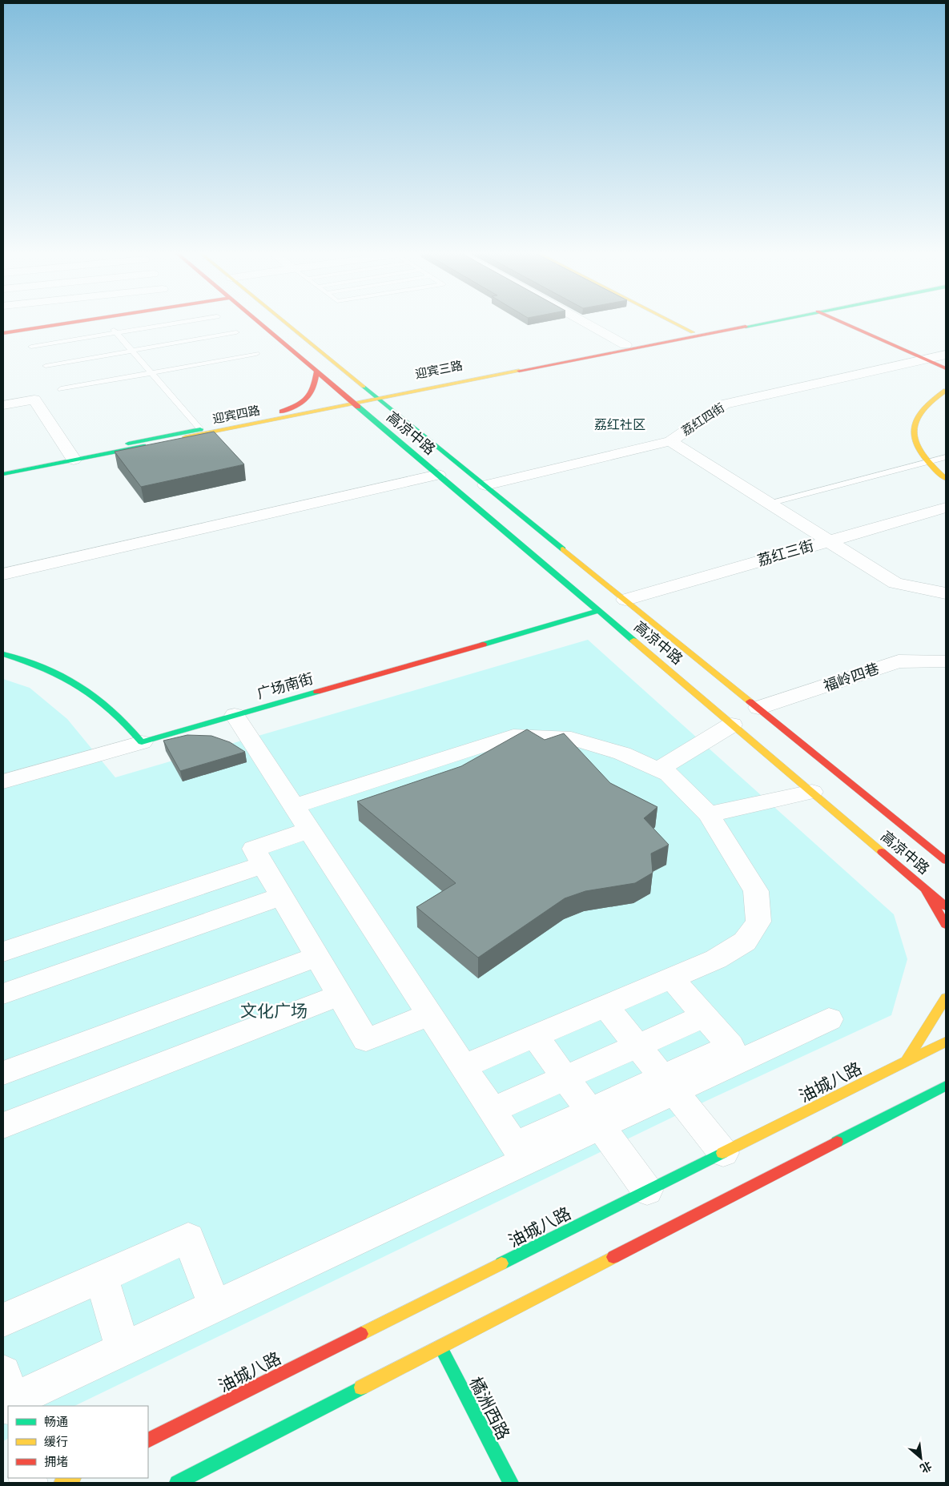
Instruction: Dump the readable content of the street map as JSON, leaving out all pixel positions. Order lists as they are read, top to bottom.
{
  "streets": {
    "main road": [
      "迎宾三路",
      "迎宾四路",
      "高凉中路",
      "广场南街",
      "油城八路",
      "橘洲西路"
    ],
    "street": ["荔红四街", "荔红三街", "福岭四巷"]
  },
  "crossings": [
    ["迎宾三路", "迎宾四路"],
    ["迎宾三路", "高凉中路"],
    ["迎宾四路", "高凉中路"],
    ["荔红四街", "高凉中路"],
    ["高凉中路", "荔红三街"],
    ["高凉中路", "福岭四巷"],
    ["高凉中路", "广场南街"]
  ],
  "districts": ["荔红社区"],
  "parks": ["文化广场"],
  "legend": ["畅通", "缓行", "拥堵"],
  "north": "bottom right"
}
